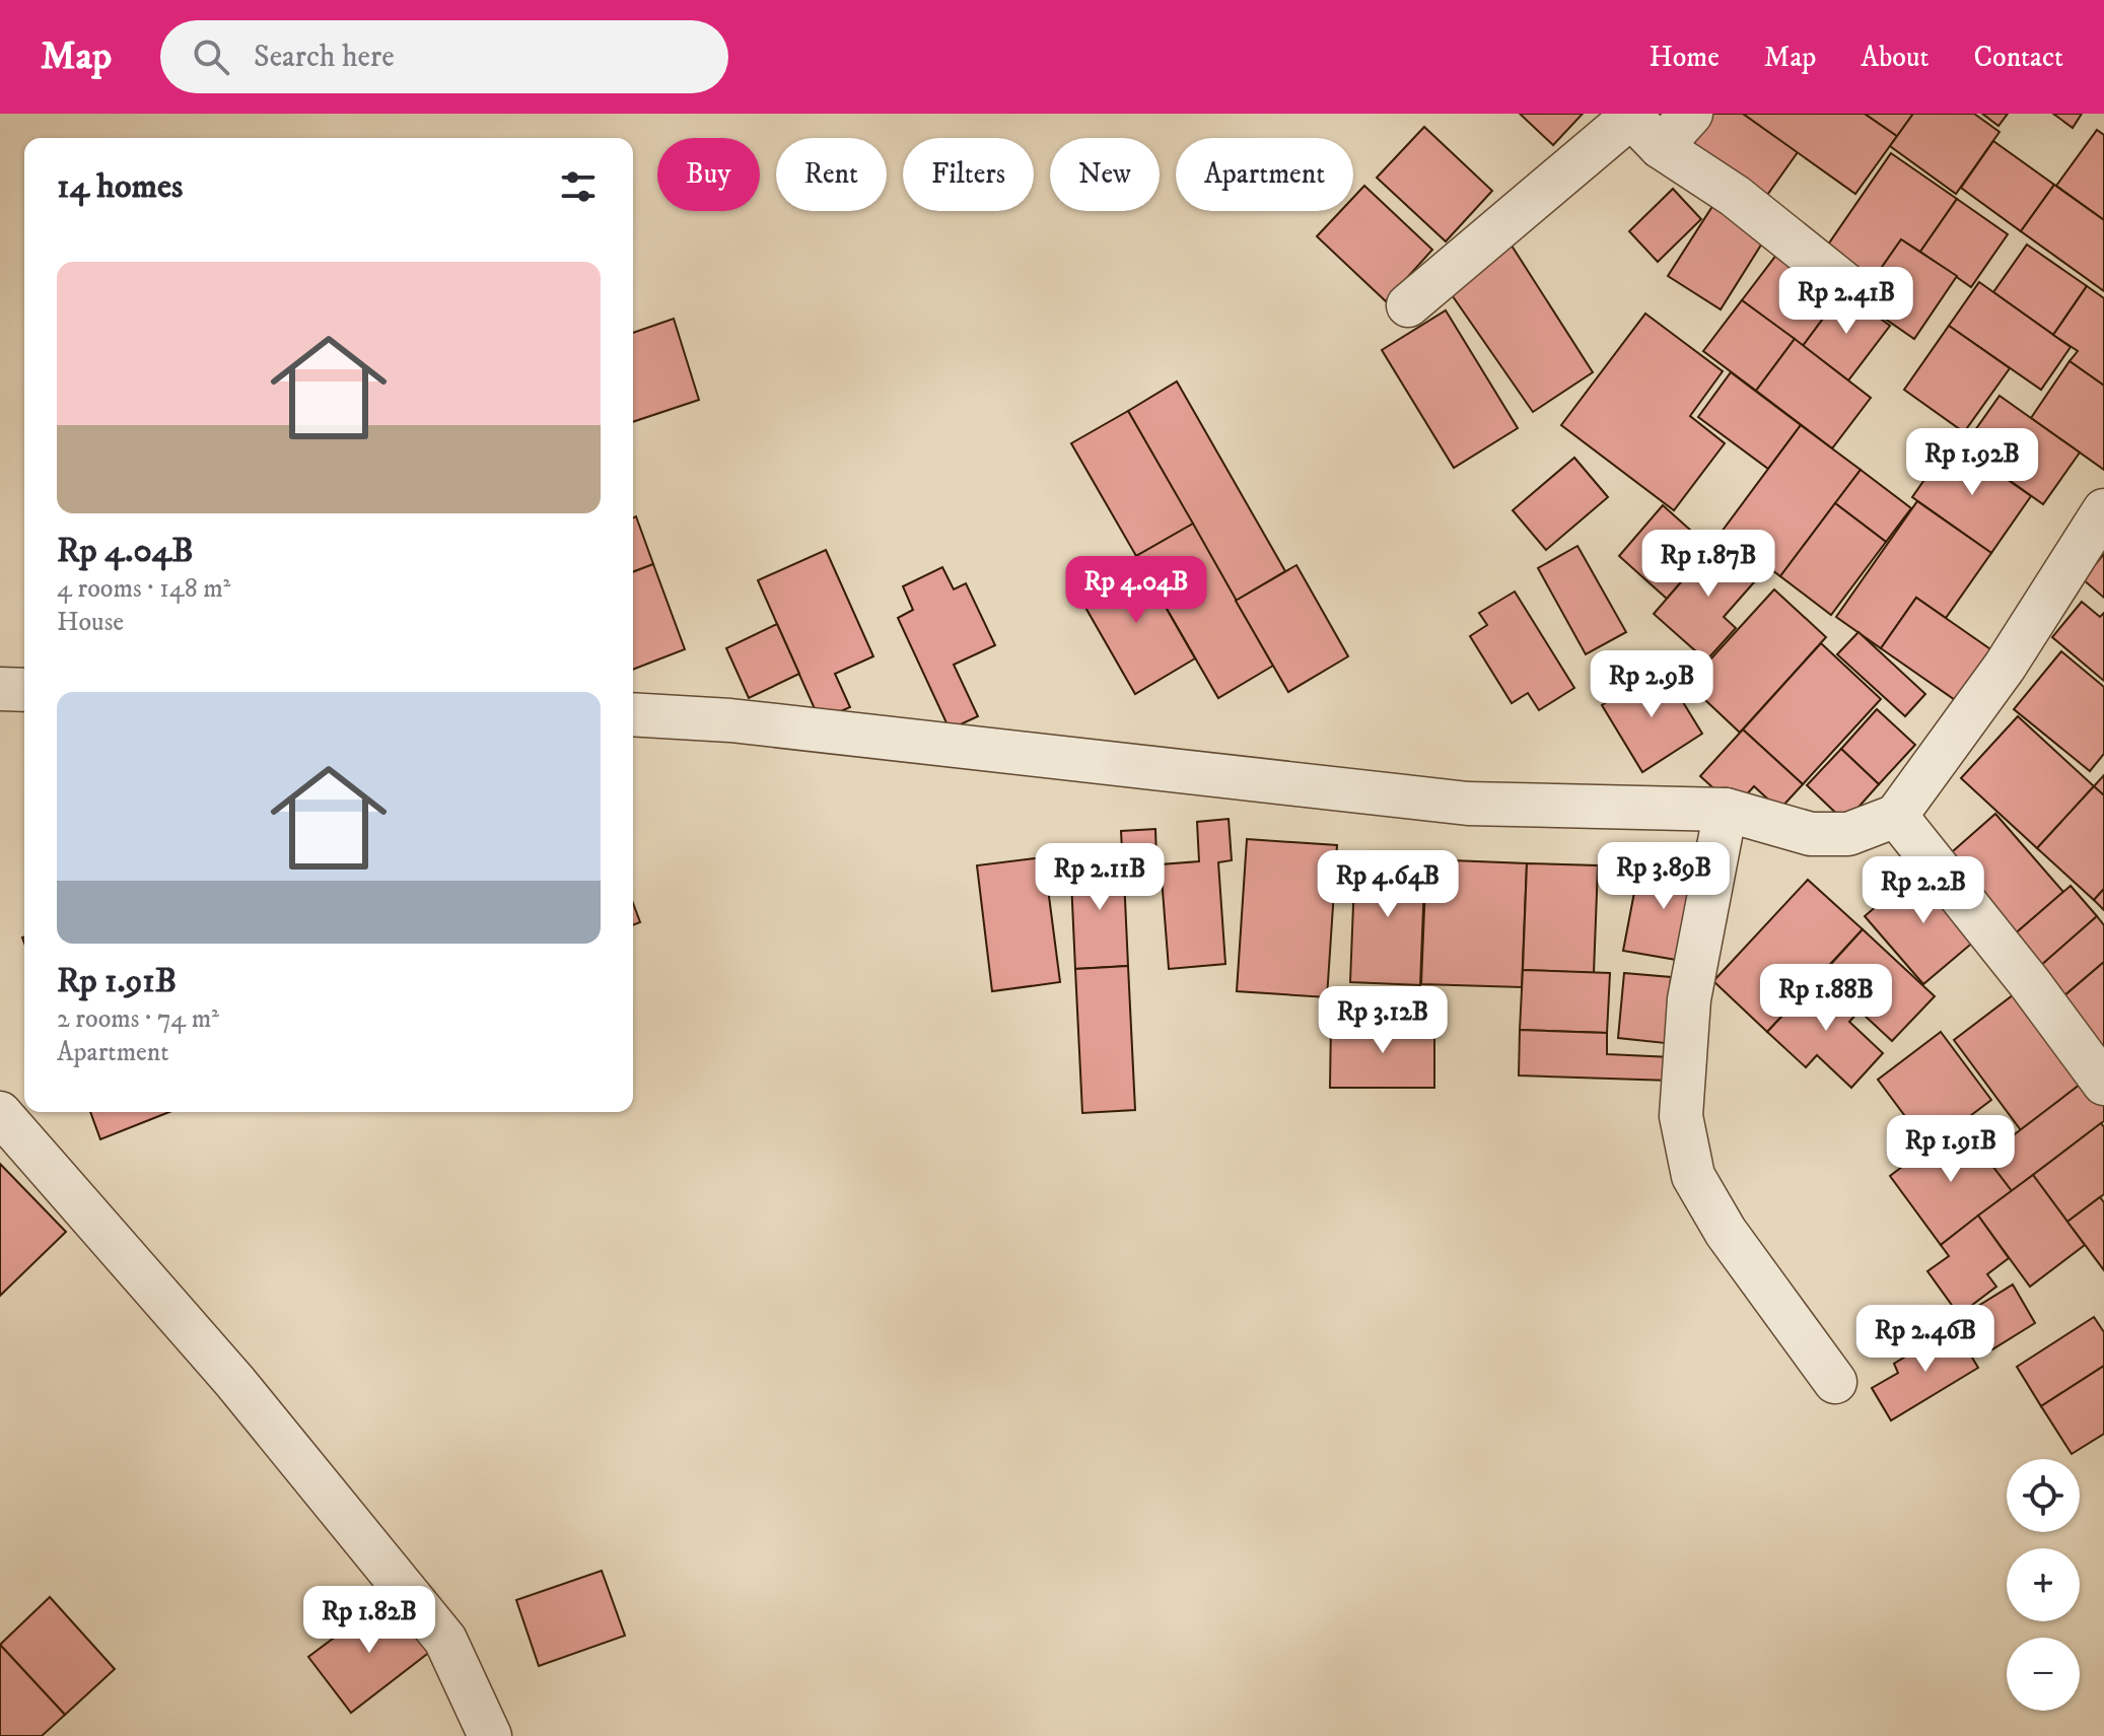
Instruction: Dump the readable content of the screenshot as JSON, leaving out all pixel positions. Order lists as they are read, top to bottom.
{
  "page": {
    "header": "Map",
    "search": "Search here",
    "nav": [
      "Home",
      "Map",
      "About",
      "Contact"
    ],
    "chip": [
      "Buy",
      "Rent",
      "Filters",
      "New",
      "Apartment"
    ],
    "heading": "14 homes",
    "list": [
      {
        "name": "Rp 4.04B",
        "note": "4 rooms · 148 m² · House"
      },
      {
        "name": "Rp 1.91B",
        "note": "2 rooms · 74 m² · Apartment"
      }
    ],
    "price": [
      "Rp 2.41B",
      "Rp 1.92B",
      "Rp 1.87B",
      "Rp 4.04B",
      "Rp 2.9B",
      "Rp 3.89B",
      "Rp 2.11B",
      "Rp 4.64B",
      "Rp 2.2B",
      "Rp 1.88B",
      "Rp 3.12B",
      "Rp 1.91B",
      "Rp 2.46B",
      "Rp 1.82B"
    ],
    "map_buttons": ["+", "−"]
  }
}
